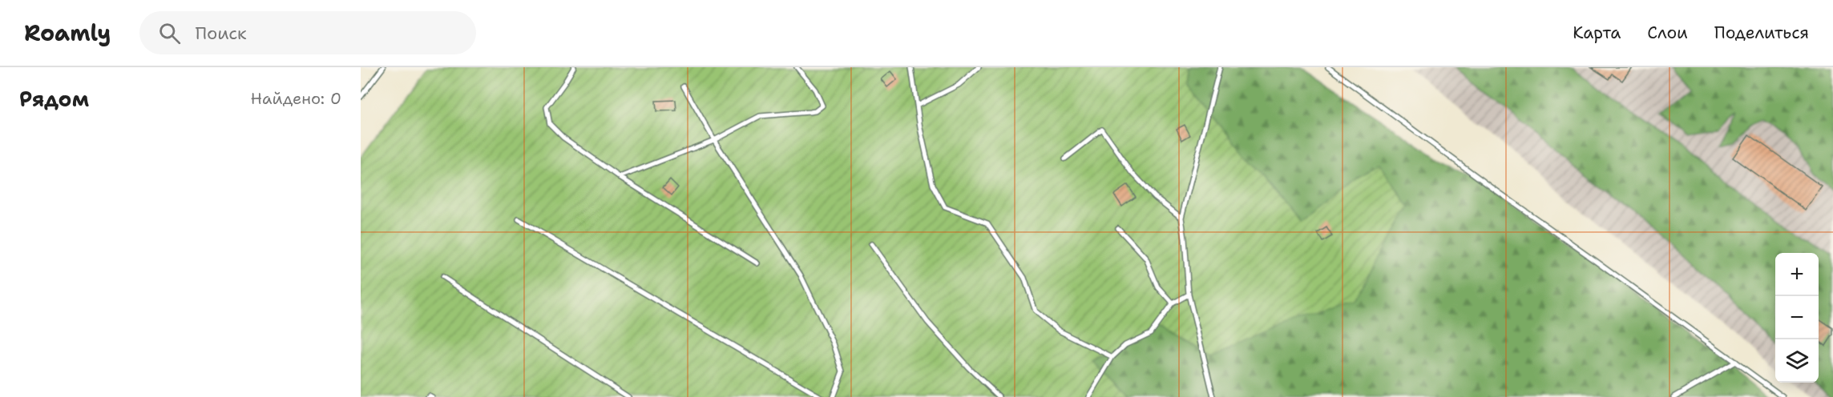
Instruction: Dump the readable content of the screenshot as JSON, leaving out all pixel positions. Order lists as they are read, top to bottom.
{
  "page": {
    "header": "Roamly",
    "search": "Поиск",
    "nav": ["Карта", "Слои", "Поделиться"],
    "heading": ["Рядом", "Найдено: 0"],
    "map_buttons": ["+", "−"]
  }
}
